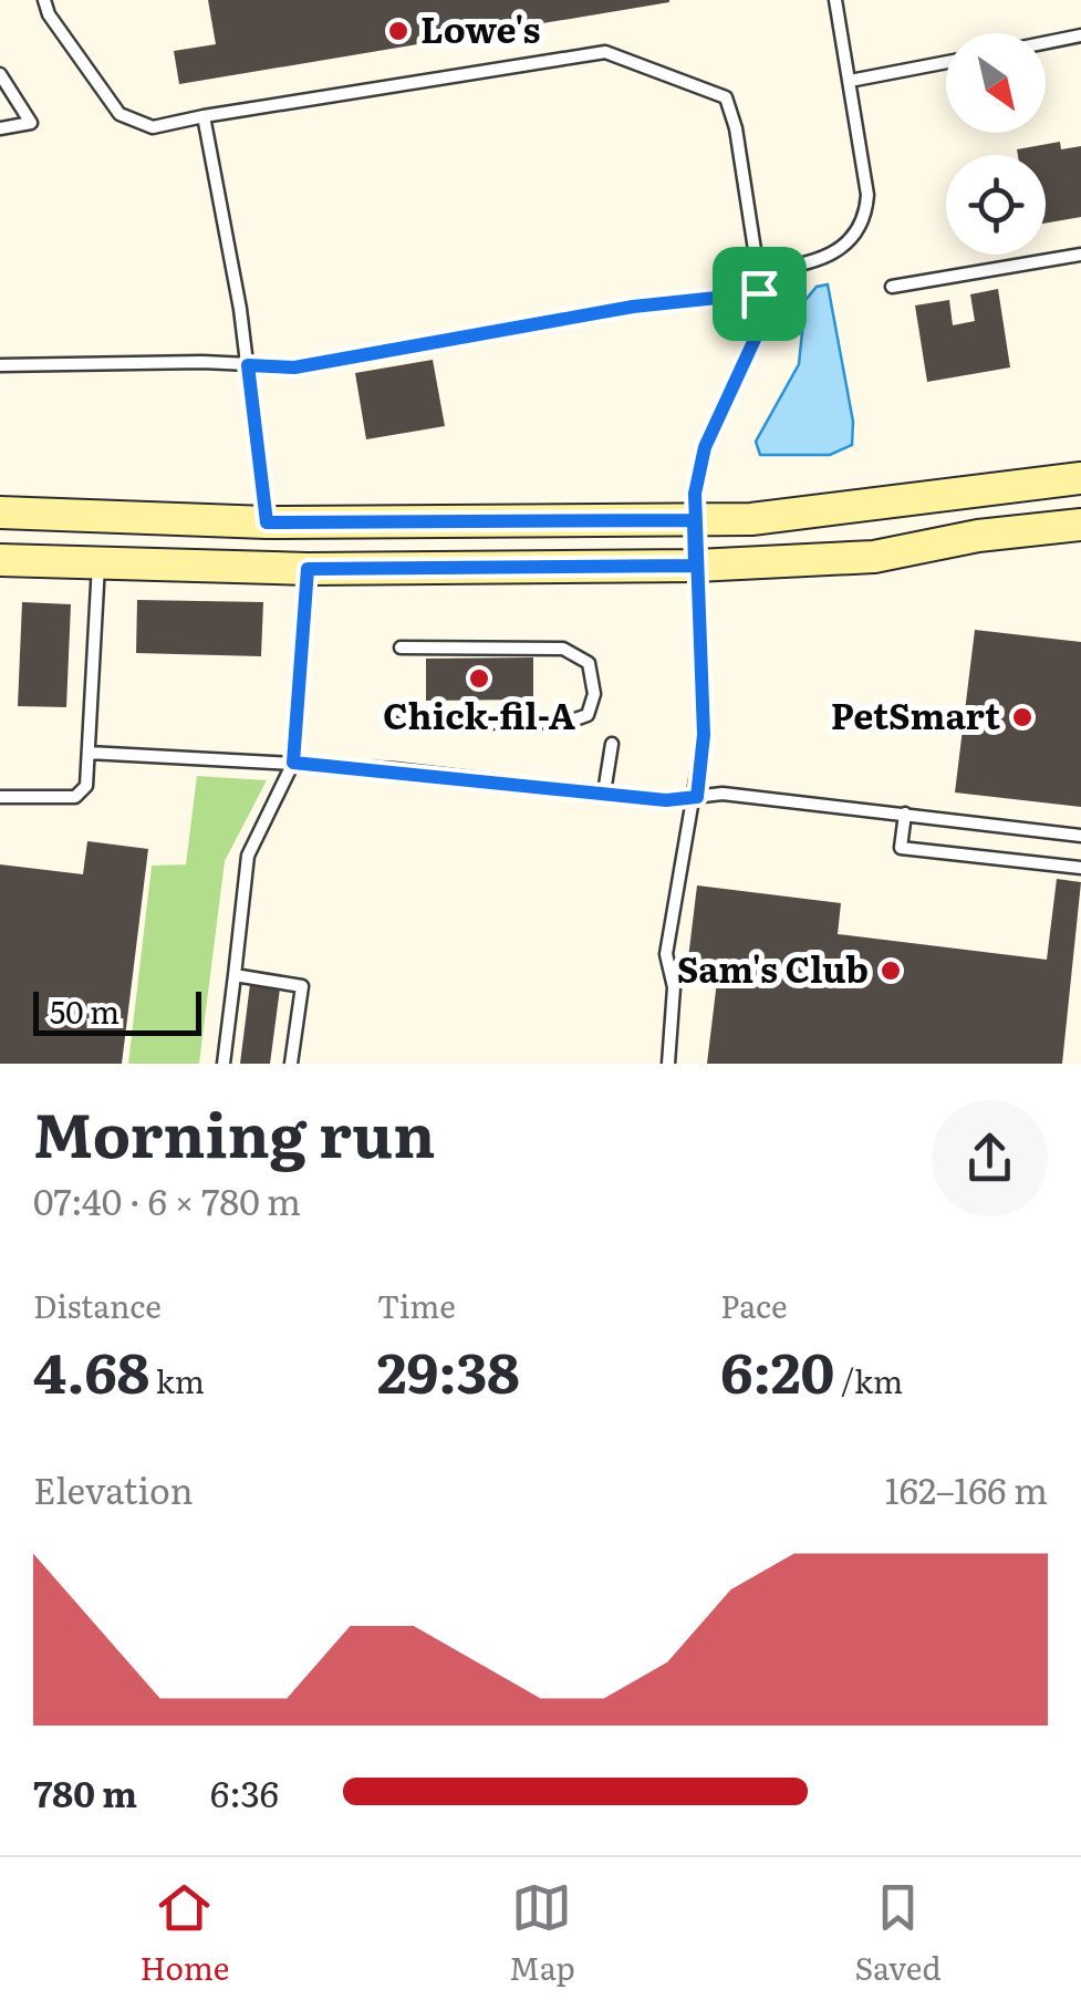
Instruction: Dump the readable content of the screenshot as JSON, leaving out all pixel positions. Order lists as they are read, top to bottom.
{
  "places": [
    "Lowe's",
    "Chick-fil-A",
    "PetSmart",
    "Sam's Club"
  ],
  "scale_bar": "50 m",
  "north": "bottom right",
  "page": {
    "scale": "50 m",
    "heading": ["Morning run", "07:40 · 6 × 780 m"],
    "stats": [
      ["Distance", "4.68 km"],
      ["Time", "29:38"],
      ["Pace", "6:20 /km"]
    ],
    "chart": ["Elevation", "162–166 m"],
    "list": [
      {
        "name": "780 m",
        "note": "6:36"
      }
    ],
    "tabs": ["Home", "Map", "Saved"]
  }
}
